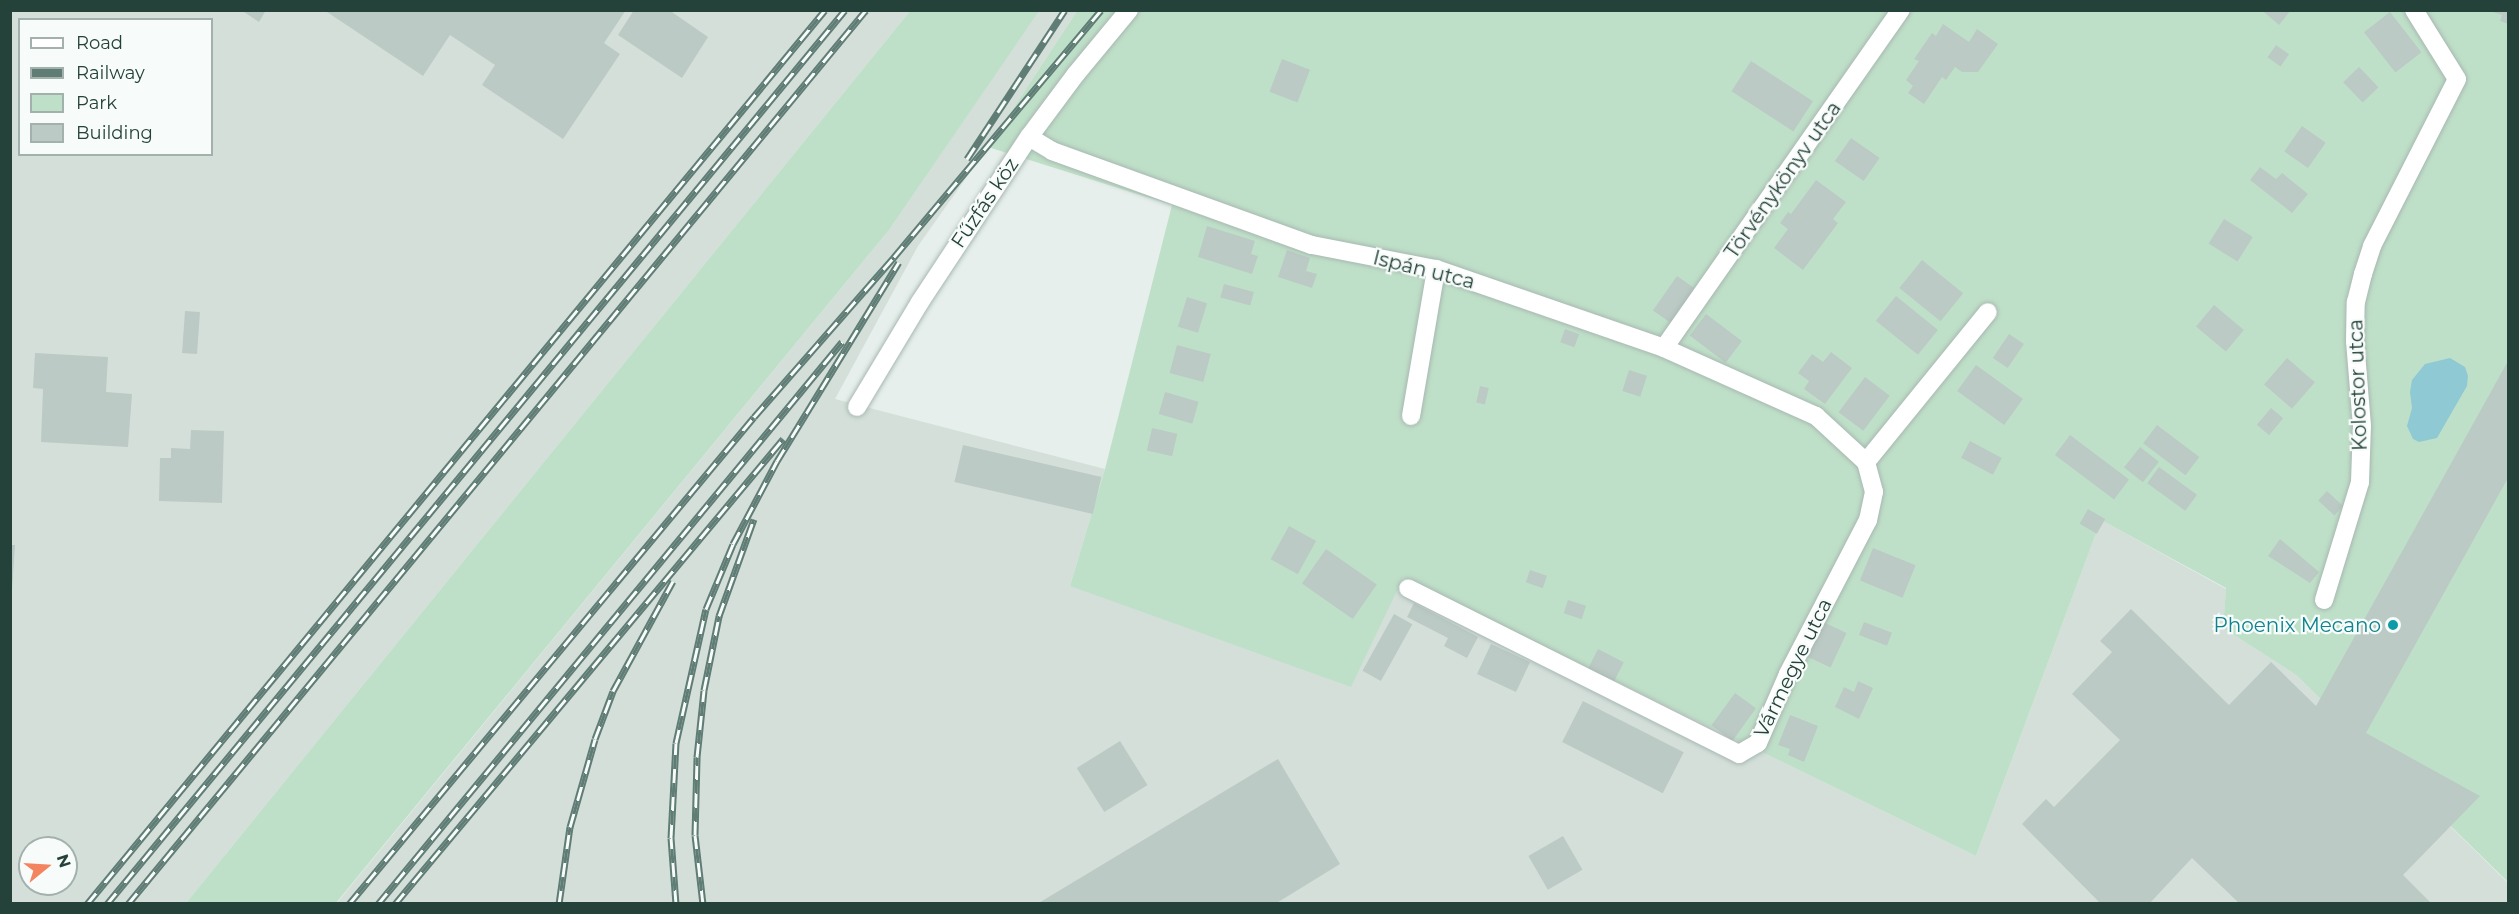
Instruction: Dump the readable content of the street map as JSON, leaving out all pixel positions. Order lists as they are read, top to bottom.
{
  "streets": {
    "street": [
      "Törvénykönyv utca",
      "Fűzfás köz",
      "Ispán utca",
      "Kolostor utca",
      "Vármegye utca"
    ]
  },
  "crossings": [
    ["Törvénykönyv utca", "Ispán utca"],
    ["Fűzfás köz", "Ispán utca"],
    ["Ispán utca", "Vármegye utca"]
  ],
  "places": ["Phoenix Mecano"],
  "legend": [
    "Road",
    "Railway",
    "Park",
    "Building"
  ],
  "north": "right"
}
